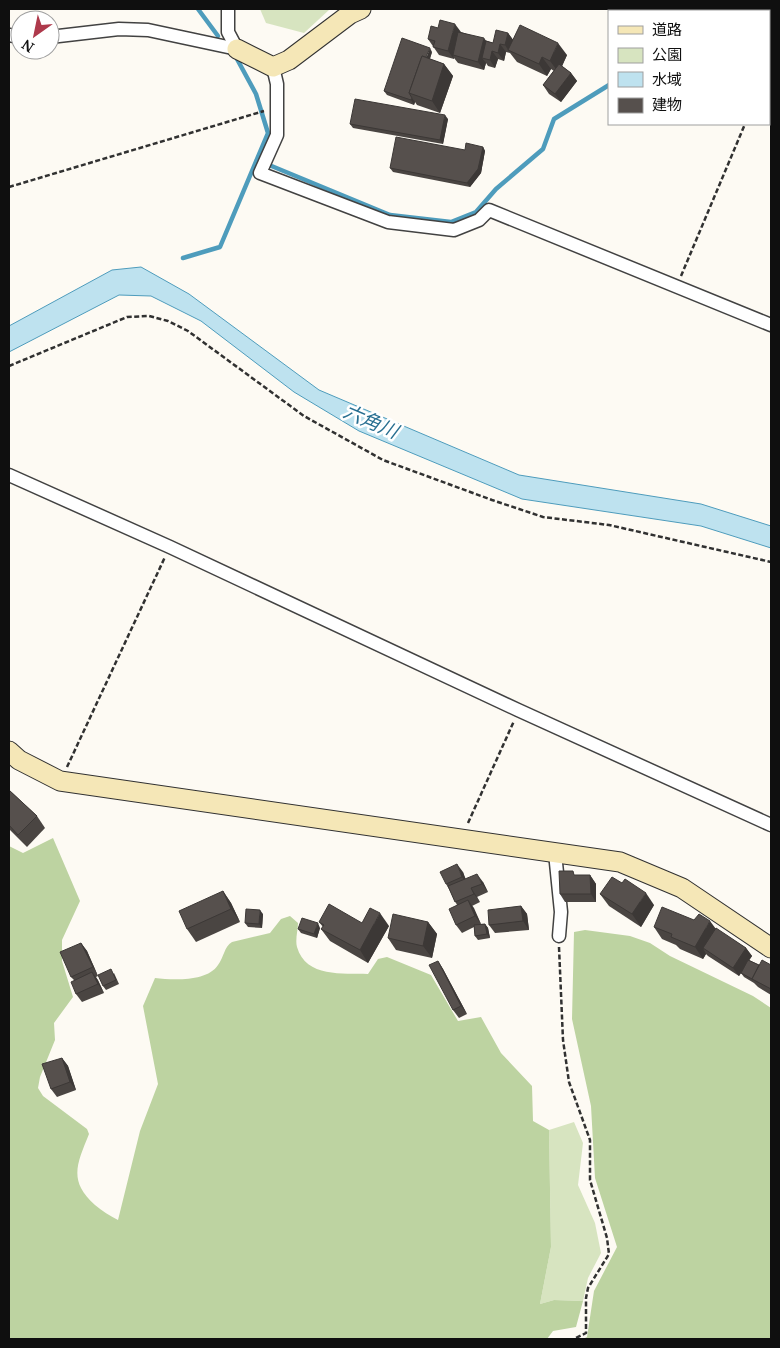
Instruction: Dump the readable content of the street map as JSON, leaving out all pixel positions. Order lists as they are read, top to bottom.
{
  "water": ["六角川"],
  "legend": [
    "道路",
    "公園",
    "水域",
    "建物"
  ],
  "north": "bottom left"
}
